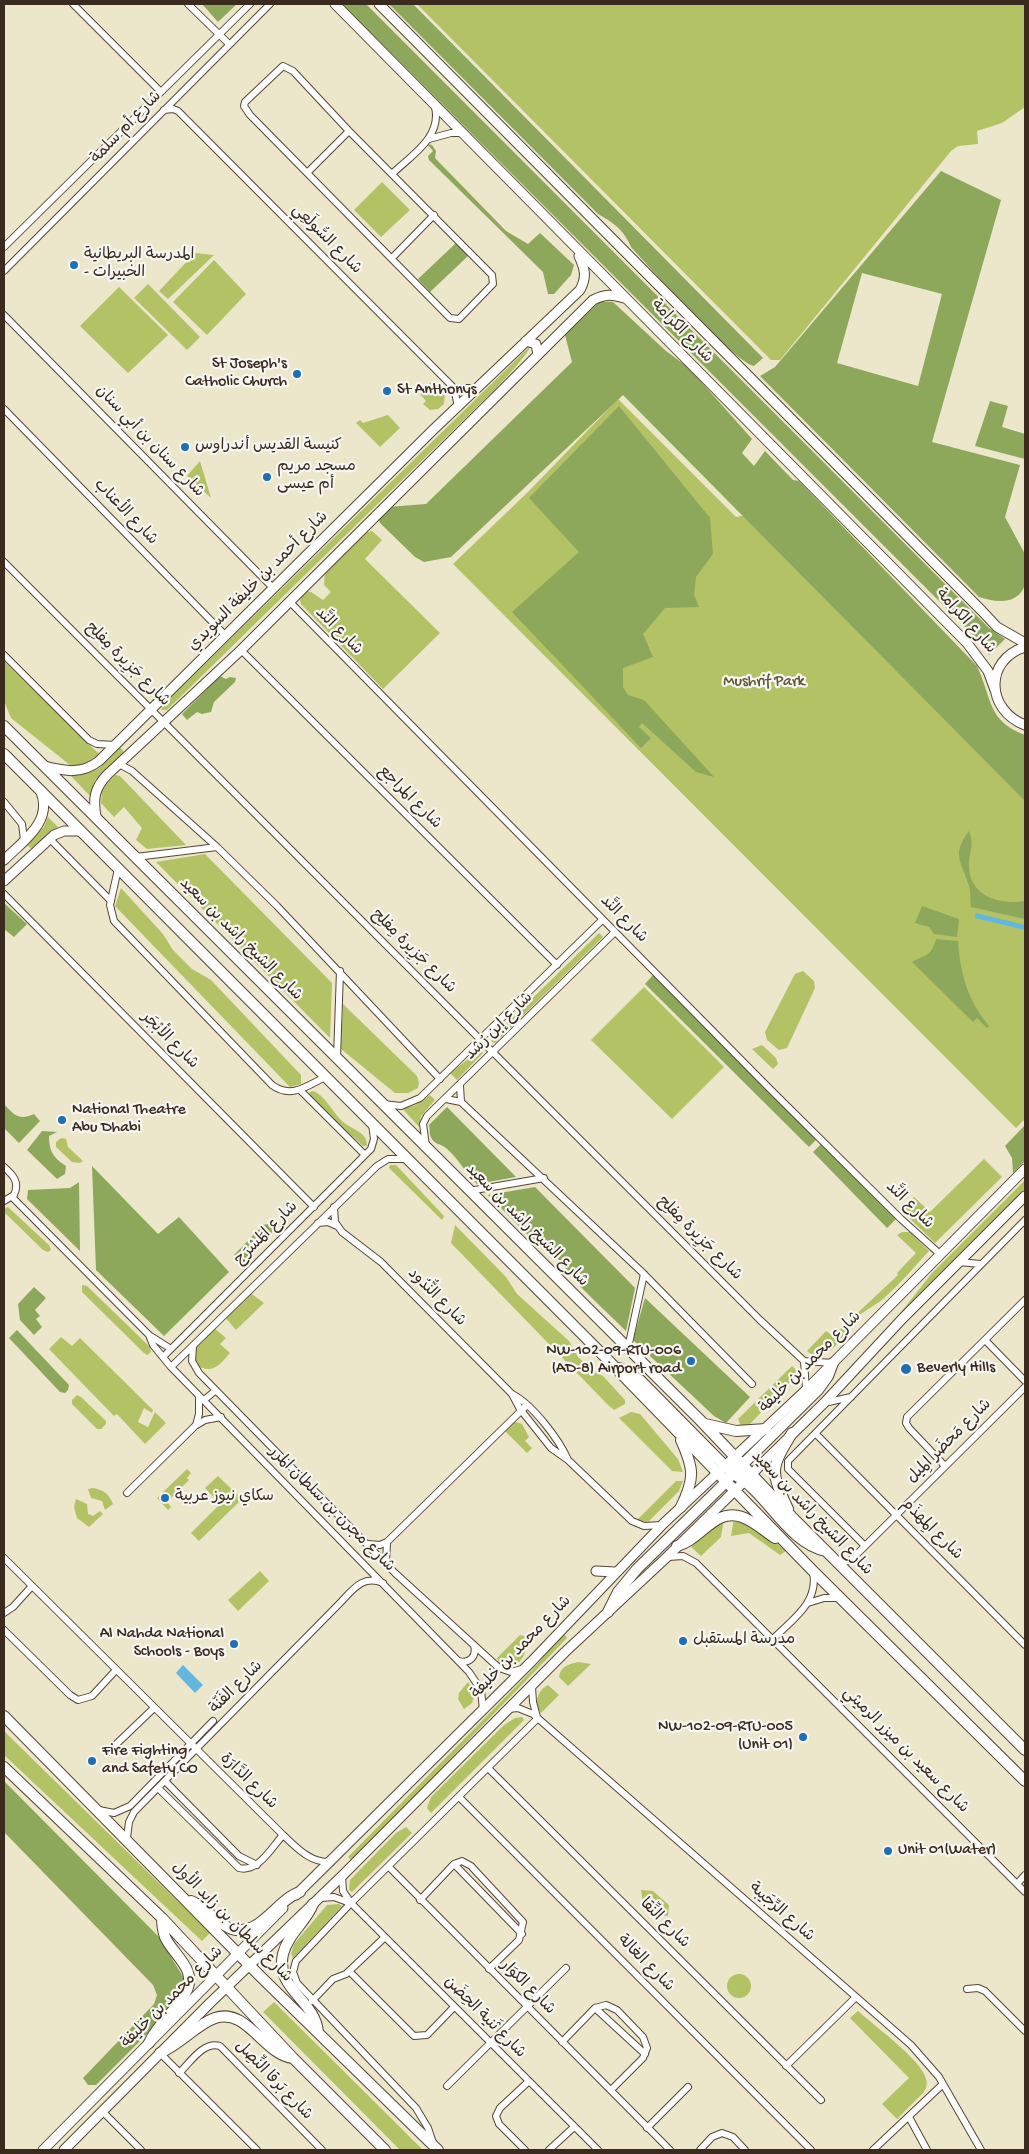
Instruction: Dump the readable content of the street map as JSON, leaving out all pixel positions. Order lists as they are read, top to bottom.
{
  "streets": {
    "main road": [
      "شارع الكرامة",
      "شارع أحمد بن خليفة السويدي",
      "شارع الشيخ راشد بن سعيد",
      "شارع محمد بن خليفة",
      "شارع سلطان بن زايد الأول"
    ],
    "street": [
      "شارع أم سلمة",
      "شارع السُّولَعِي",
      "شارع سنان بن أبي سنان",
      "شارع الأعناب",
      "شارع النَّد",
      "شارع جَزِيرة مِفلِح",
      "شارع المراجع",
      "شارع إبن رُشد",
      "شارع الأبْجَر",
      "شارع المَسْرَج",
      "شارع النُّدُود",
      "شارع مَحضَر المِيل",
      "شارع مجرن بن سلطان المرر",
      "شارع المِهذَم",
      "شارع الفَنّة",
      "شارع سعيد بن ميزر الرميثي",
      "شارع الدَّارَة",
      "شارع الرِّجَيبة",
      "شارع النِّقا",
      "شارع الغالة",
      "شارع الكوَار",
      "شارع ثَنية الحِضَن",
      "شارع بَرقا النِّصِل"
    ]
  },
  "crossings": [
    ["شارع الكرامة", "شارع أحمد بن خليفة السويدي"],
    ["شارع سنان بن أبي سنان", "شارع أحمد بن خليفة السويدي"],
    ["شارع الأعناب", "شارع أحمد بن خليفة السويدي"],
    ["شارع أحمد بن خليفة السويدي", "شارع جَزِيرة مِفلِح"],
    ["شارع أحمد بن خليفة السويدي", "شارع الشيخ راشد بن سعيد"],
    ["شارع النَّد", "شارع إبن رُشد"],
    ["شارع النَّد", "شارع محمد بن خليفة"],
    ["شارع جَزِيرة مِفلِح", "شارع إبن رُشد"],
    ["شارع المراجع", "شارع إبن رُشد"],
    ["شارع الشيخ راشد بن سعيد", "شارع إبن رُشد"],
    ["شارع الشيخ راشد بن سعيد", "شارع محمد بن خليفة"],
    ["شارع الشيخ راشد بن سعيد", "شارع مَحضَر المِيل"],
    ["شارع الأبْجَر", "شارع المَسْرَج"],
    ["شارع المَسْرَج", "شارع مجرن بن سلطان المرر"],
    ["شارع النُّدُود", "شارع محمد بن خليفة"],
    ["شارع محمد بن خليفة", "شارع مجرن بن سلطان المرر"],
    ["شارع محمد بن خليفة", "شارع سعيد بن ميزر الرميثي"],
    ["شارع محمد بن خليفة", "شارع الدَّارَة"],
    ["شارع محمد بن خليفة", "شارع الرِّجَيبة"],
    ["شارع محمد بن خليفة", "شارع سلطان بن زايد الأول"],
    ["شارع محمد بن خليفة", "شارع ثَنية الحِضَن"],
    ["شارع مَحضَر المِيل", "شارع المِهذَم"],
    ["شارع مجرن بن سلطان المرر", "شارع الفَنّة"],
    ["شارع الفَنّة", "شارع الدَّارَة"],
    ["شارع الفَنّة", "شارع سلطان بن زايد الأول"]
  ],
  "parks": ["Mushrif Park"],
  "places": [
    "المدرسة البريطانية - الخبيرات",
    "St Joseph's Catholic Church",
    "St Anthonys",
    "كنيسة القديس أندراوس",
    "مسجد مريم أم عيسى",
    "National Theatre Abu Dhabi",
    "NW-102-09-RTU-006 (AD-8) Airport road",
    "Beverly Hills",
    "سكاي نيوز عربية",
    "مدرسة المستقبل",
    "Al Nahda National Schools - Boys",
    "NW-102-09-RTU-005 (Unit 01)",
    "Fire Fighting and Safety CO",
    "Unit 01(Water)"
  ]
}
